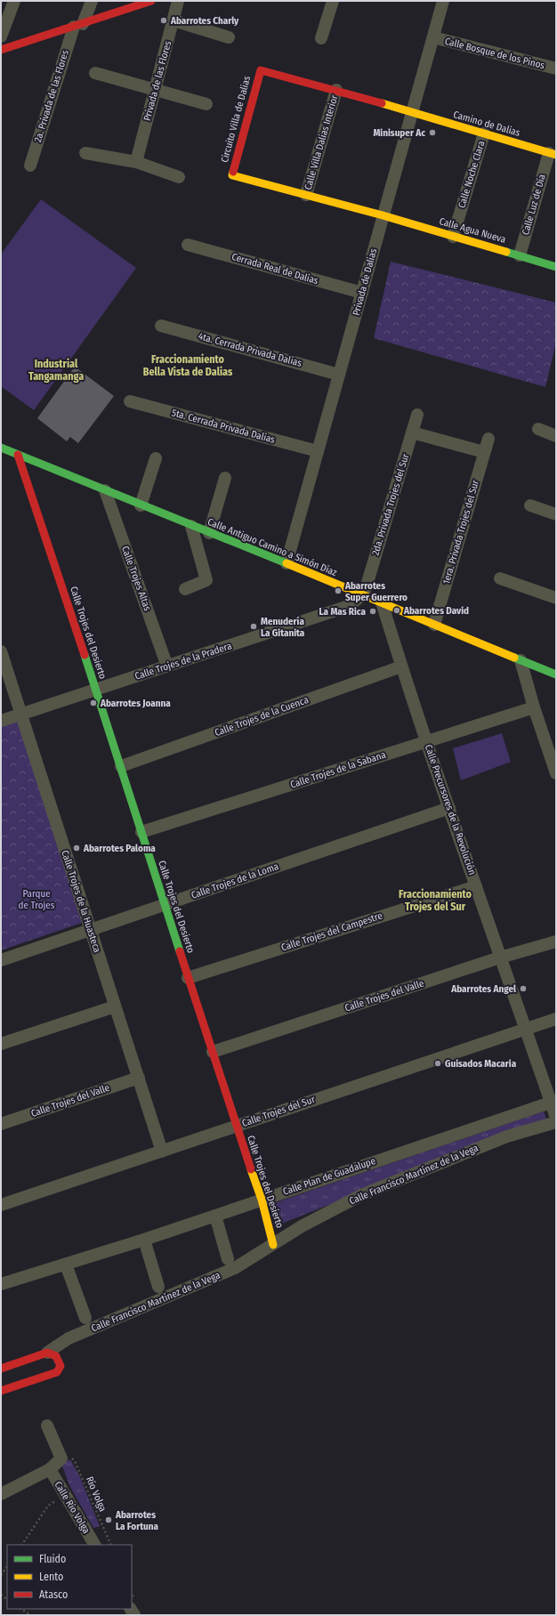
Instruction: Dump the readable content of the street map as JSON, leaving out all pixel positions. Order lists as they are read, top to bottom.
{
  "streets": {
    "street": [
      "Calle Bosque de los Pinos",
      "Privada de las Flores",
      "2a. Privada de las Flores",
      "Circuito Villa de Dalias",
      "Camino de Dalias",
      "Calle Villa Dalias Interior",
      "Calle Noche Clara",
      "Calle Luz de Día",
      "Calle Agua Nueva",
      "Cerrada Real de Dalias",
      "Privada de Dalias",
      "4ta. Cerrada Privada Dalias",
      "5ta. Cerrada Privada Dalias",
      "2da. Privada Trojes del Sur",
      "1era. Privada Trojes del Sur",
      "Calle Antiguo Camino a Simón Díaz",
      "Calle Trojes Altas",
      "Calle Trojes del Desierto",
      "Calle Trojes de la Pradera",
      "Calle Trojes de la Cuenca",
      "Calle Trojes de la Sabana",
      "Calle Precursores de la Revolución",
      "Calle Trojes de la Loma",
      "Calle Trojes de la Huasteca",
      "Calle Trojes del Campestre",
      "Calle Trojes del Valle",
      "Calle Trojes del Sur",
      "Calle Francisco Martínez de la Vega",
      "Calle Plan de Guadalupe",
      "Calle Río Volga"
    ],
    "path": ["Río Volga"]
  },
  "crossings": [
    ["Calle Bosque de los Pinos", "Privada de Dalias"],
    ["Circuito Villa de Dalias", "Camino de Dalias"],
    ["Circuito Villa de Dalias", "Calle Villa Dalias Interior"],
    ["Circuito Villa de Dalias", "Calle Agua Nueva"],
    ["Circuito Villa de Dalias", "Privada de Dalias"],
    ["Camino de Dalias", "Calle Noche Clara"],
    ["Camino de Dalias", "Calle Luz de Día"],
    ["Camino de Dalias", "Privada de Dalias"],
    ["Calle Noche Clara", "Calle Agua Nueva"],
    ["Calle Luz de Día", "Calle Agua Nueva"],
    ["Calle Agua Nueva", "Privada de Dalias"],
    ["Cerrada Real de Dalias", "Privada de Dalias"],
    ["Privada de Dalias", "4ta. Cerrada Privada Dalias"],
    ["Privada de Dalias", "5ta. Cerrada Privada Dalias"],
    ["Privada de Dalias", "Calle Antiguo Camino a Simón Díaz"],
    ["2da. Privada Trojes del Sur", "Calle Antiguo Camino a Simón Díaz"],
    ["2da. Privada Trojes del Sur", "Calle Trojes de la Pradera"],
    ["1era. Privada Trojes del Sur", "Calle Antiguo Camino a Simón Díaz"],
    ["Calle Antiguo Camino a Simón Díaz", "Calle Trojes Altas"],
    ["Calle Antiguo Camino a Simón Díaz", "Calle Trojes del Desierto"],
    ["Calle Antiguo Camino a Simón Díaz", "Calle Trojes de la Pradera"],
    ["Calle Antiguo Camino a Simón Díaz", "Calle Precursores de la Revolución"],
    ["Calle Trojes Altas", "Calle Trojes de la Pradera"],
    ["Calle Trojes del Desierto", "Calle Trojes de la Pradera"],
    ["Calle Trojes del Desierto", "Calle Trojes de la Cuenca"],
    ["Calle Trojes del Desierto", "Calle Trojes de la Sabana"],
    ["Calle Trojes del Desierto", "Calle Trojes de la Loma"],
    ["Calle Trojes del Desierto", "Calle Trojes del Campestre"],
    ["Calle Trojes del Desierto", "Calle Trojes del Valle"],
    ["Calle Trojes del Desierto", "Calle Trojes del Sur"],
    ["Calle Trojes del Desierto", "Calle Francisco Martínez de la Vega"],
    ["Calle Trojes del Desierto", "Calle Plan de Guadalupe"],
    ["Calle Trojes de la Pradera", "Calle Trojes de la Huasteca"],
    ["Calle Trojes de la Cuenca", "Calle Precursores de la Revolución"],
    ["Calle Trojes de la Sabana", "Calle Precursores de la Revolución"],
    ["Calle Precursores de la Revolución", "Calle Trojes de la Loma"],
    ["Calle Precursores de la Revolución", "Calle Trojes del Campestre"],
    ["Calle Precursores de la Revolución", "Calle Trojes del Valle"],
    ["Calle Precursores de la Revolución", "Calle Trojes del Sur"],
    ["Calle Precursores de la Revolución", "Calle Plan de Guadalupe"],
    ["Calle Trojes de la Loma", "Calle Trojes de la Huasteca"],
    ["Calle Trojes de la Huasteca", "Calle Trojes del Valle"],
    ["Calle Trojes de la Huasteca", "Calle Trojes del Sur"]
  ],
  "districts": ["Fraccionamiento Bella Vista de Dalias", "Industrial Tangamanga", "Fraccionamiento Trojes del Sur"],
  "parks": ["Parque de Trojes"],
  "places": [
    "Abarrotes Charly",
    "Minisuper Ac",
    "Abarrotes Super Guerrero",
    "Abarrotes David",
    "La Mas Rica",
    "Menudería La Gitanita",
    "Abarrotes Joanna",
    "Abarrotes Paloma",
    "Abarrotes Angel",
    "Guisados Macaria",
    "Abarrotes La Fortuna"
  ],
  "legend": ["Fluido", "Lento", "Atasco"]
}
